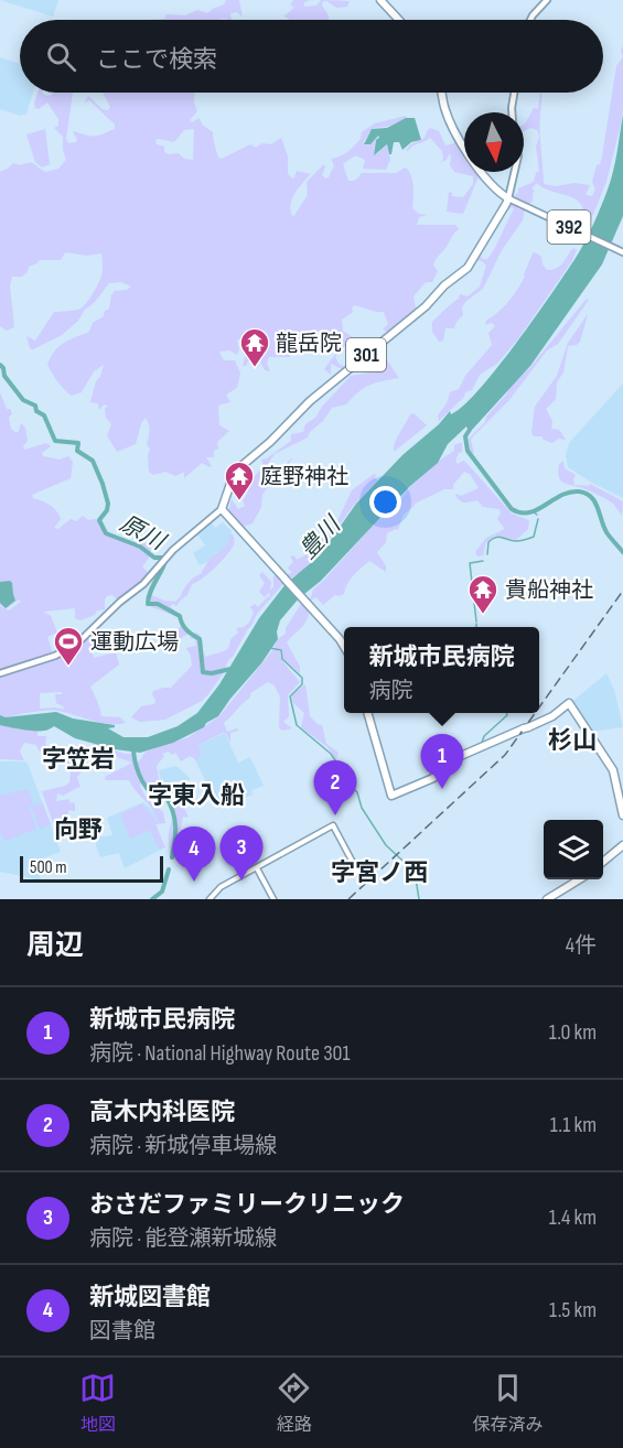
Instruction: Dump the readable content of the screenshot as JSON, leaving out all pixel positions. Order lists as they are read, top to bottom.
{
  "streets": {
    "highway": ["301"],
    "main road": ["392"]
  },
  "crossings": [
    ["392", "301"]
  ],
  "districts": [
    "杉山",
    "字笠岩",
    "字東入船",
    "向野",
    "字宮ノ西"
  ],
  "water": ["原川", "豊川"],
  "places": {
    "temple": ["龍岳院", "庭野神社", "貴船神社"],
    "sports": ["運動広場"]
  },
  "scale_bar": "500 m",
  "north": "bottom",
  "page": {
    "search": "ここで検索",
    "popup": ["新城市民病院", "病院"],
    "pins": [
      "1",
      "2",
      "3",
      "4"
    ],
    "scale": "500 m",
    "heading": ["周辺", "4件"],
    "list": [
      {
        "mark": "1",
        "name": "新城市民病院",
        "note": "病院 · National Highway Route 301",
        "value": "1.0 km"
      },
      {
        "mark": "2",
        "name": "高木内科医院",
        "note": "病院 · 新城停車場線",
        "value": "1.1 km"
      },
      {
        "mark": "3",
        "name": "おさだファミリークリニック",
        "note": "病院 · 能登瀬新城線",
        "value": "1.4 km"
      },
      {
        "mark": "4",
        "name": "新城図書館",
        "note": "図書館",
        "value": "1.5 km"
      }
    ],
    "nav": ["地図", "経路", "保存済み"]
  }
}
